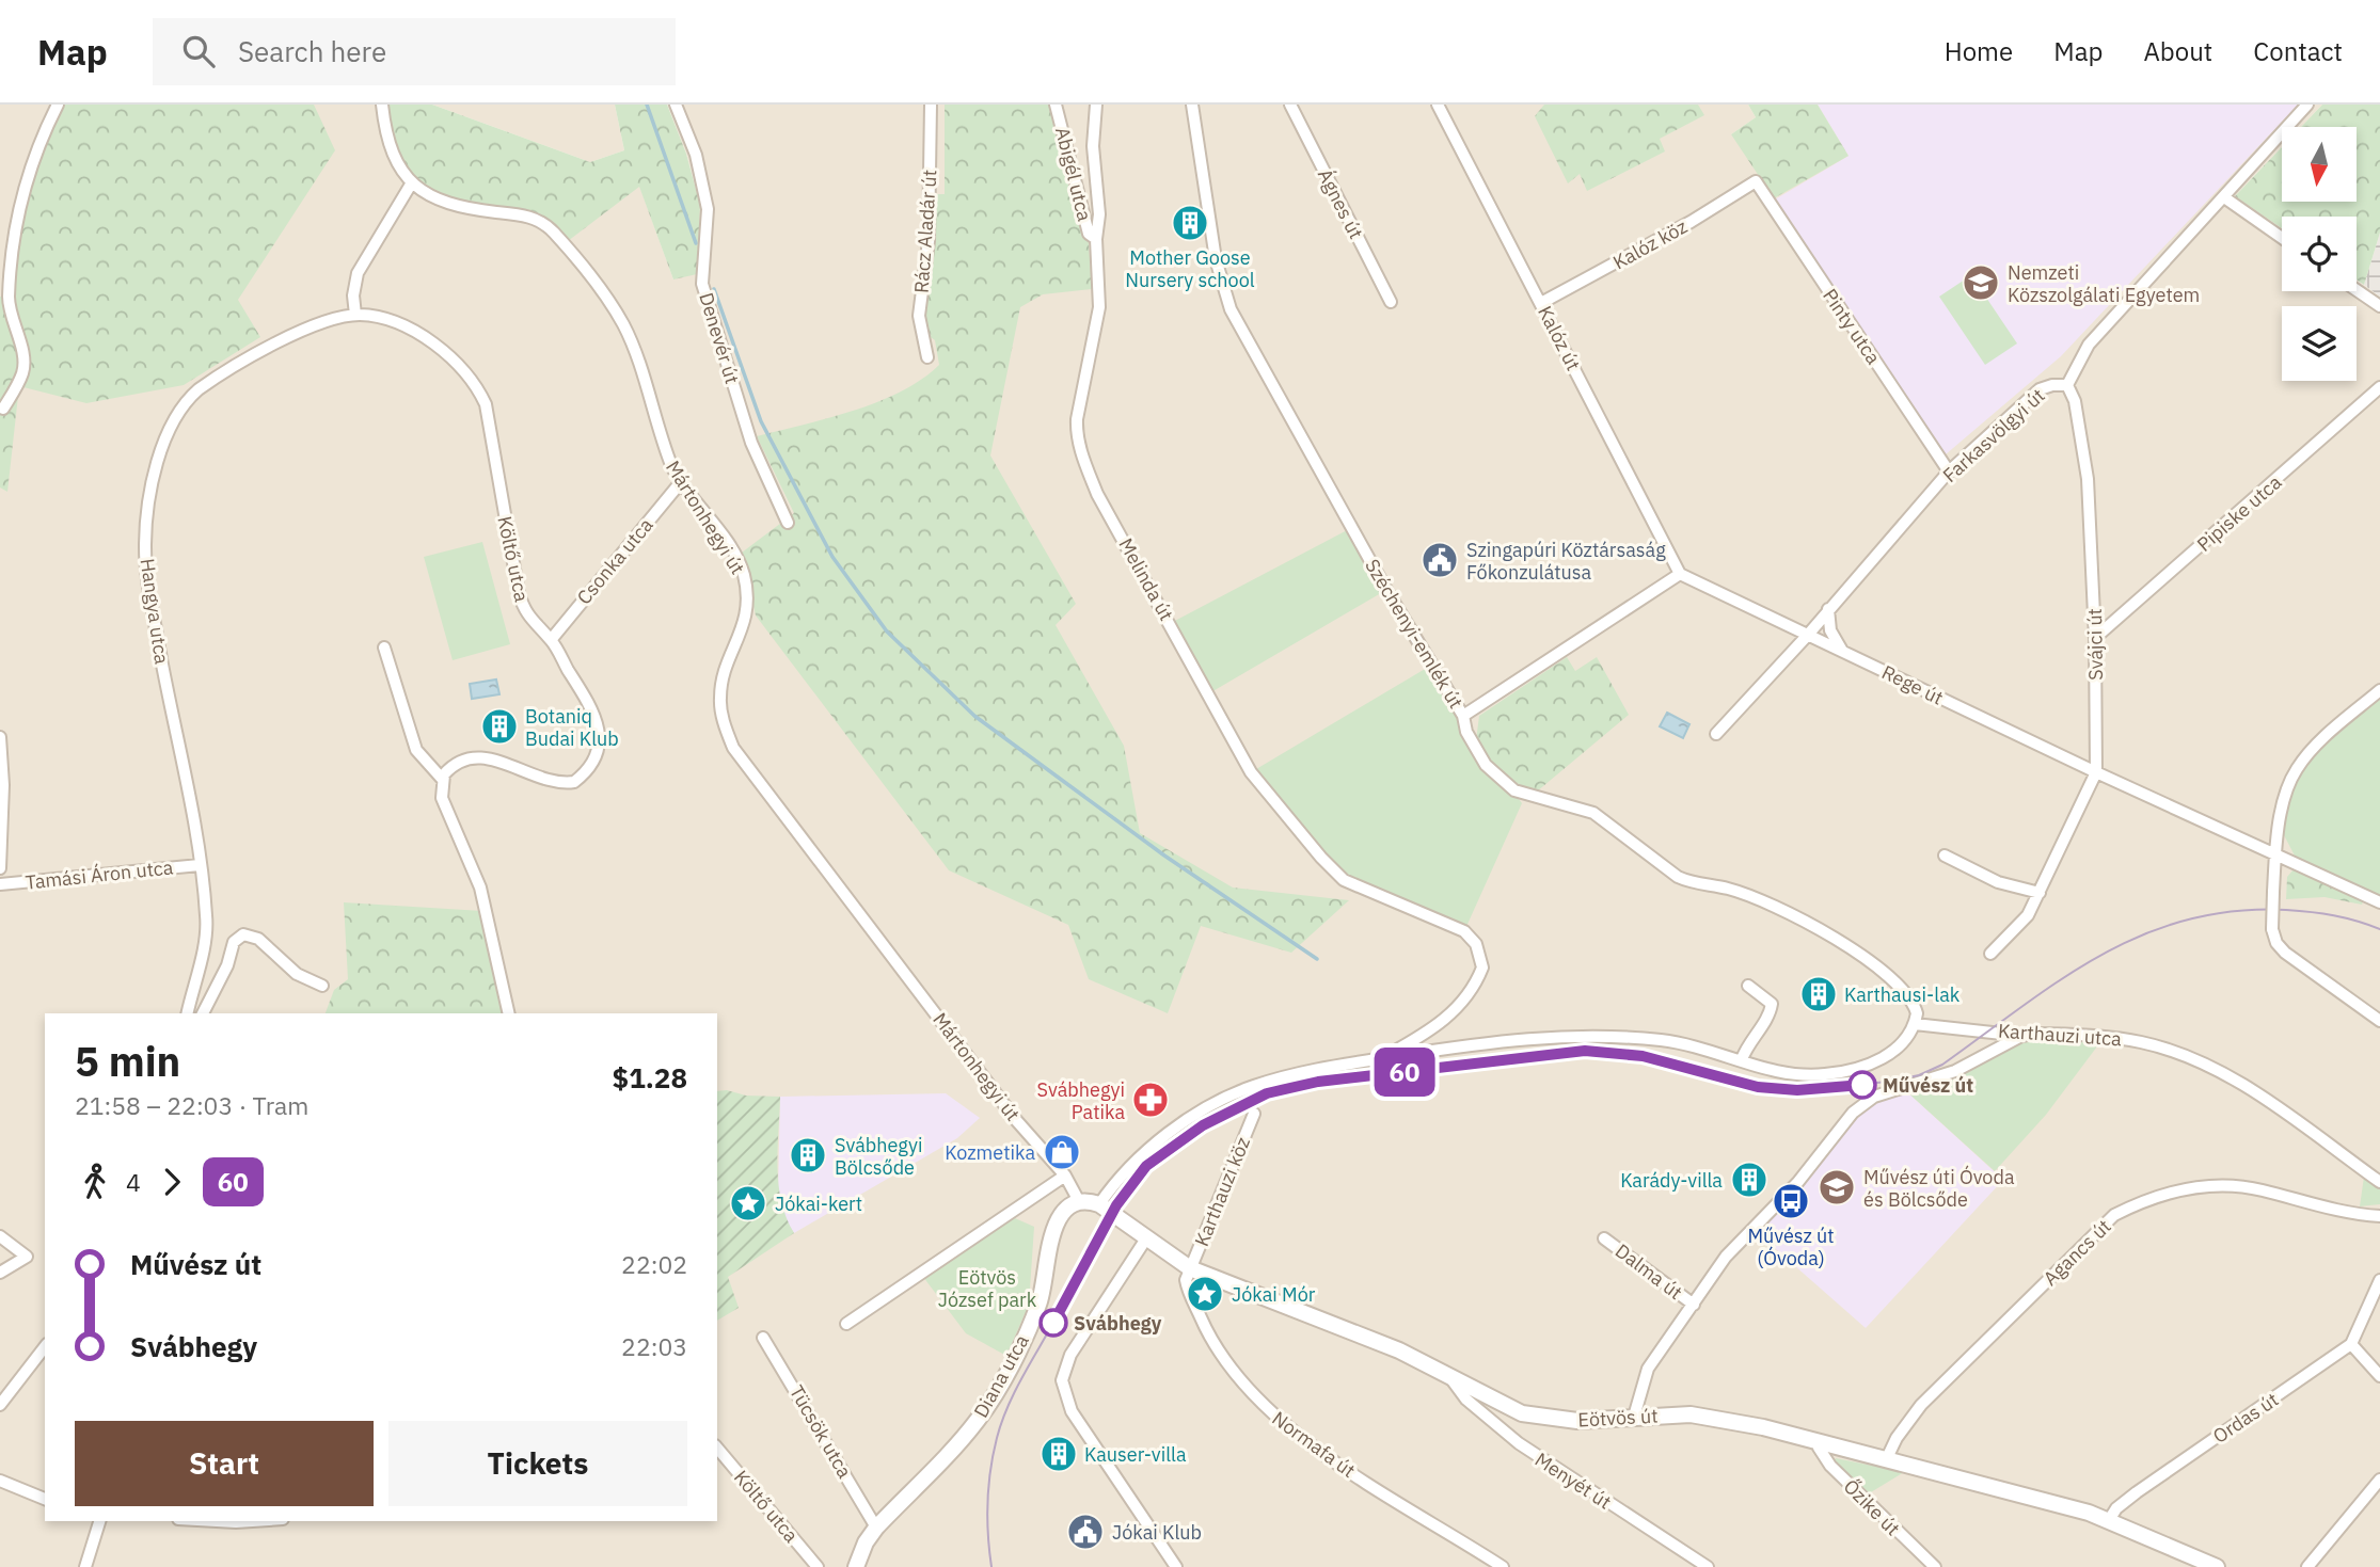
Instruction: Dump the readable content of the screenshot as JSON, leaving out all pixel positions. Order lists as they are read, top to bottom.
{
  "streets": {
    "street": [
      "Abigél utca",
      "Ágnes út",
      "Rácz Aladár út",
      "Kalóz köz",
      "Pinty utca",
      "Denevér út",
      "Kalóz út",
      "Farkasvölgyi út",
      "Pipiske utca",
      "Mártonhegyi út",
      "Költő utca",
      "Csonka utca",
      "Melinda út",
      "Hangya utca",
      "Széchenyi-emlék út",
      "Svájci út",
      "Rege út",
      "Tamási Áron utca",
      "Karthauzi utca",
      "Karthauzi köz",
      "Agancs út",
      "Dalma út",
      "Diana utca",
      "Eötvös út",
      "Ordas út",
      "Tücsök utca",
      "Normafa út",
      "Menyét út",
      "Őzike út"
    ]
  },
  "crossings": [
    ["Abigél utca", "Melinda út"],
    ["Kalóz köz", "Pinty utca"],
    ["Kalóz köz", "Kalóz út"],
    ["Pinty utca", "Farkasvölgyi út"],
    ["Kalóz út", "Rege út"],
    ["Farkasvölgyi út", "Svájci út"],
    ["Farkasvölgyi út", "Rege út"],
    ["Pipiske utca", "Svájci út"],
    ["Mártonhegyi út", "Csonka utca"],
    ["Költő utca", "Csonka utca"],
    ["Költő utca", "Hangya utca"],
    ["Hangya utca", "Tamási Áron utca"],
    ["Széchenyi-emlék út", "Karthauzi utca"],
    ["Svájci út", "Rege út"],
    ["Karthauzi köz", "Eötvös út"],
    ["Karthauzi köz", "Normafa út"],
    ["Agancs út", "Eötvös út"],
    ["Diana utca", "Tücsök utca"],
    ["Eötvös út", "Ordas út"],
    ["Eötvös út", "Normafa út"],
    ["Eötvös út", "Menyét út"],
    ["Eötvös út", "Őzike út"]
  ],
  "parks": ["Eötvös József park"],
  "places": {
    "building": [
      "Mother Goose Nursery school",
      "Botaniq Budai Klub",
      "Karthausi-lak",
      "Svábhegyi Bölcsőde",
      "Karády-villa",
      "Kauser-villa"
    ],
    "school or university": ["Nemzeti Közszolgálati Egyetem", "Művész úti Óvoda és Bölcsőde"],
    "public building": ["Szingapúri Köztársaság Főkonzulátusa", "Jókai Klub"],
    "other": ["Művész út", "Svábhegy"],
    "pharmacy": ["Svábhegyi Patika"],
    "shop": ["Kozmetika"],
    "bus stop": ["Művész út (Óvoda)"],
    "place": ["Jókai-kert", "Jókai Mór"]
  },
  "lines": ["tram line 60"],
  "north": "bottom",
  "page": {
    "header": "Map",
    "search": "Search here",
    "nav": [
      "Home",
      "Map",
      "About",
      "Contact"
    ],
    "on_map": "60",
    "heading": ["5 min", "21:58 – 22:03 · Tram", "$1.28"],
    "legs": ["4", "60"],
    "list": [
      {
        "name": "Művész út",
        "value": "22:02"
      },
      {
        "name": "Svábhegy",
        "value": "22:03"
      }
    ],
    "buttons": ["Start", "Tickets"]
  }
}
